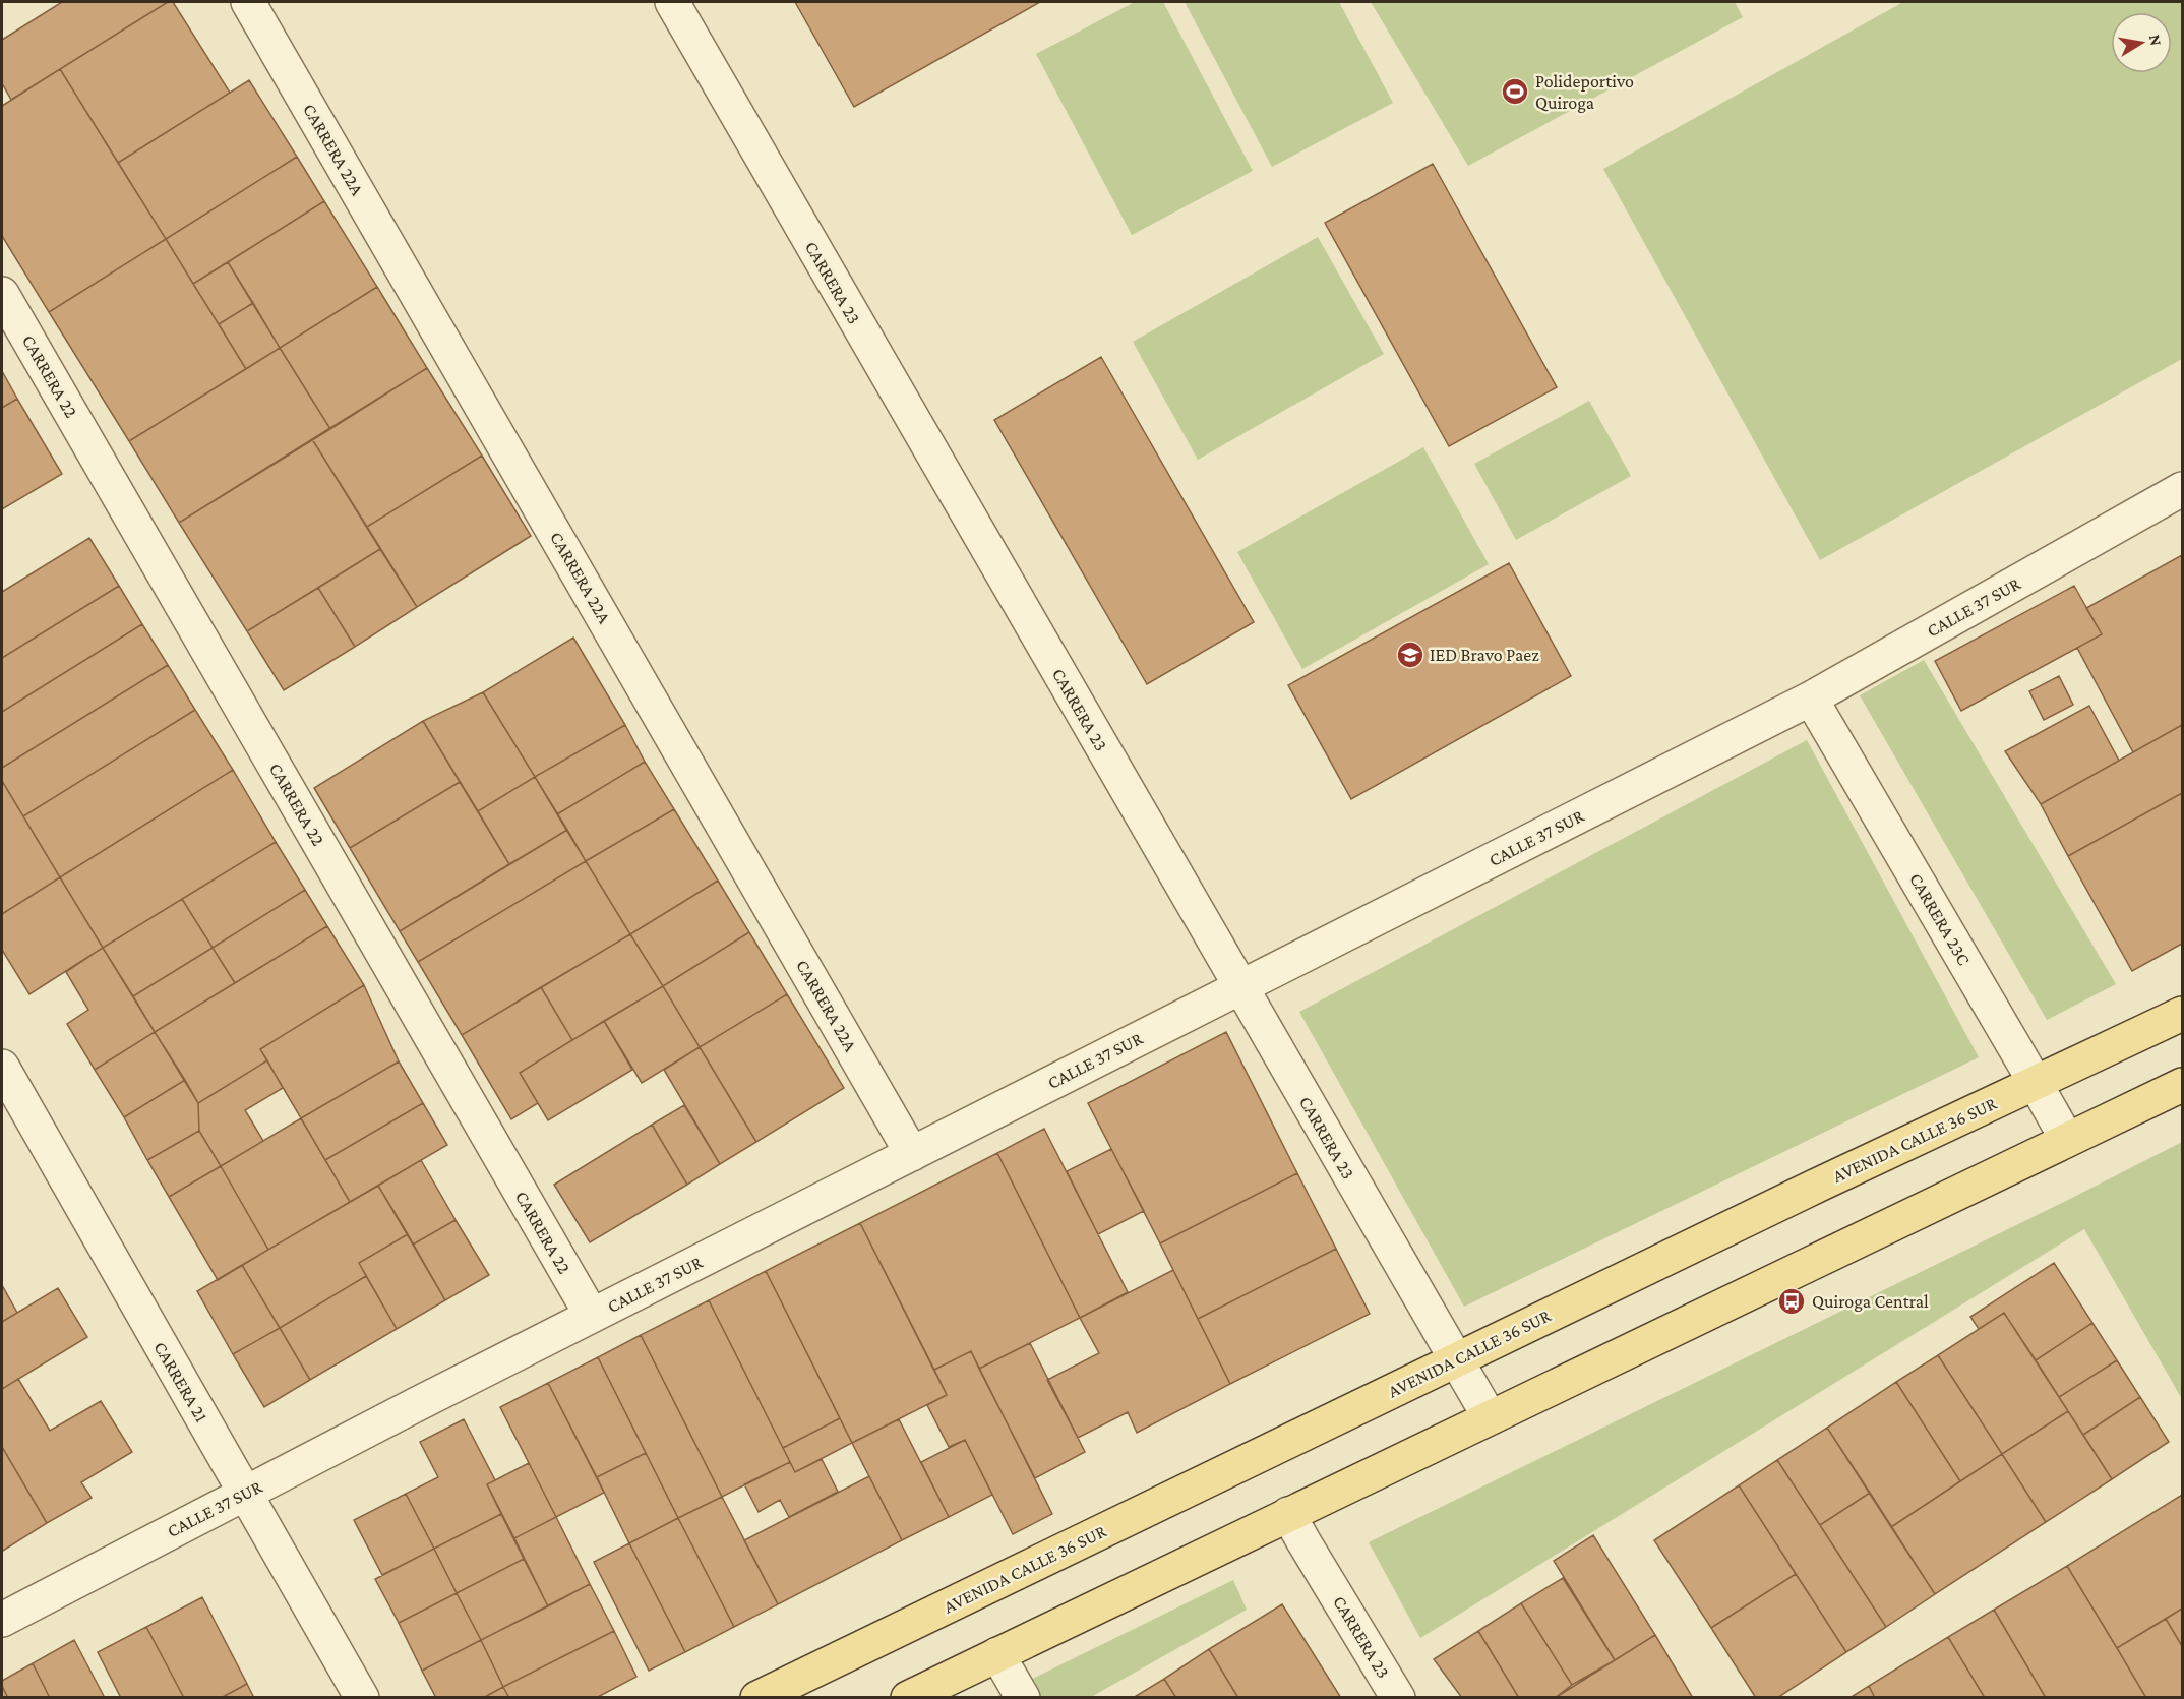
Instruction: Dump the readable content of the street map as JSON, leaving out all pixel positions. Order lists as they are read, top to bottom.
{
  "streets": {
    "main road": ["AVENIDA CALLE 36 SUR"],
    "street": [
      "CARRERA 22A",
      "CARRERA 23",
      "CARRERA 22",
      "CALLE 37 SUR",
      "CARRERA 23C",
      "CARRERA 21"
    ]
  },
  "crossings": [
    ["CARRERA 22A", "CALLE 37 SUR"],
    ["CARRERA 23", "CALLE 37 SUR"],
    ["CARRERA 23", "AVENIDA CALLE 36 SUR"],
    ["CARRERA 22", "CALLE 37 SUR"],
    ["CALLE 37 SUR", "CARRERA 23C"],
    ["CALLE 37 SUR", "CARRERA 21"],
    ["CARRERA 23C", "AVENIDA CALLE 36 SUR"]
  ],
  "places": {
    "sports": ["Polideportivo Quiroga"],
    "school or university": ["IED Bravo Paez"],
    "bus stop": ["Quiroga Central"]
  },
  "north": "right"
}
